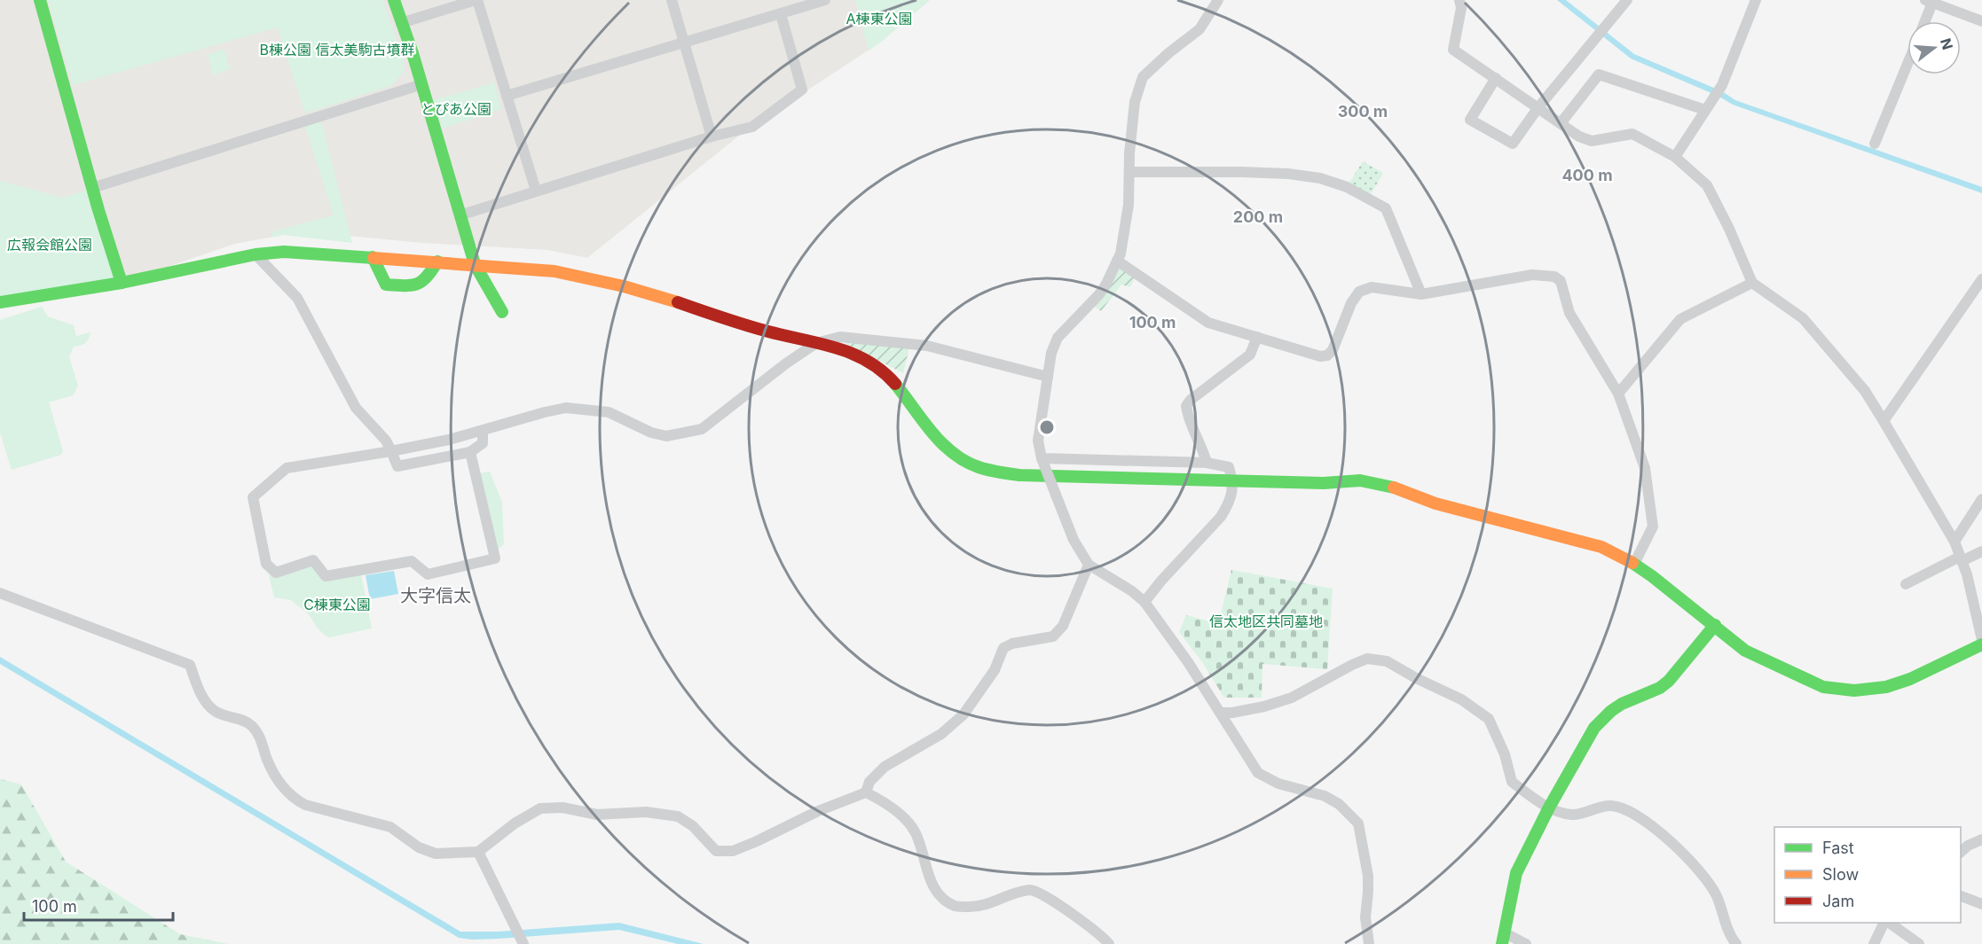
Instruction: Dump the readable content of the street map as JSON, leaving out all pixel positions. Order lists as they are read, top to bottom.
{
  "districts": ["大字信太"],
  "parks": [
    "A棟東公園",
    "B棟公園 信太美駒古墳群",
    "とぴあ公園",
    "広報会館公園",
    "C棟東公園",
    "信太地区共同墓地"
  ],
  "legend": ["Fast", "Slow", "Jam"],
  "scale_bar": "100 m",
  "north": "right",
  "rings": [
    "300 m",
    "400 m",
    "200 m",
    "100 m"
  ]
}
